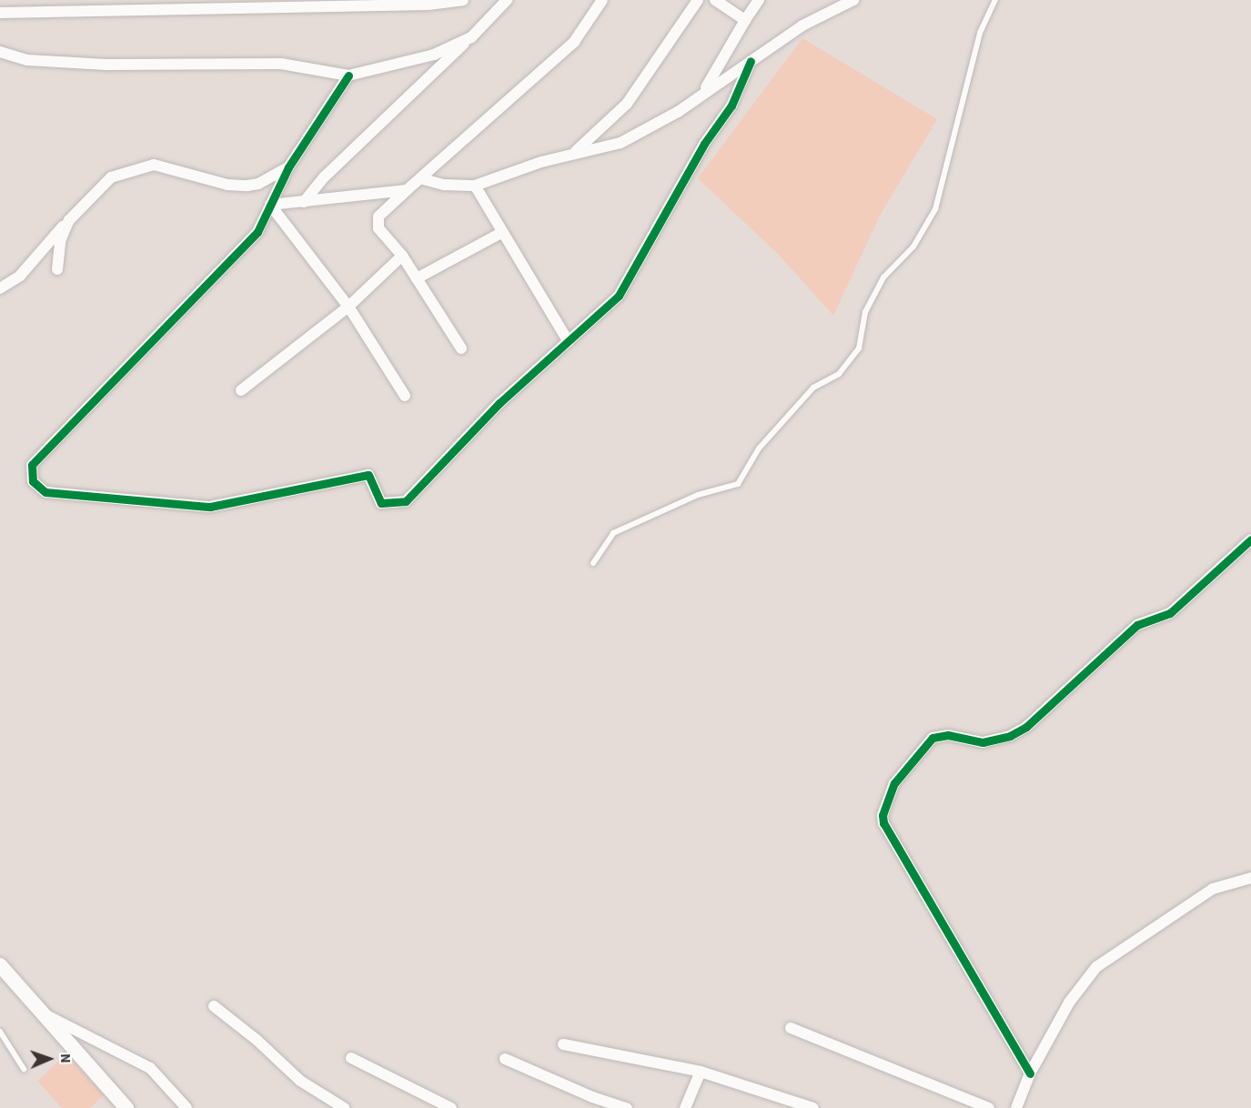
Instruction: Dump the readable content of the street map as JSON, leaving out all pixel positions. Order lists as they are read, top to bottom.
{
  "north": "right"
}
